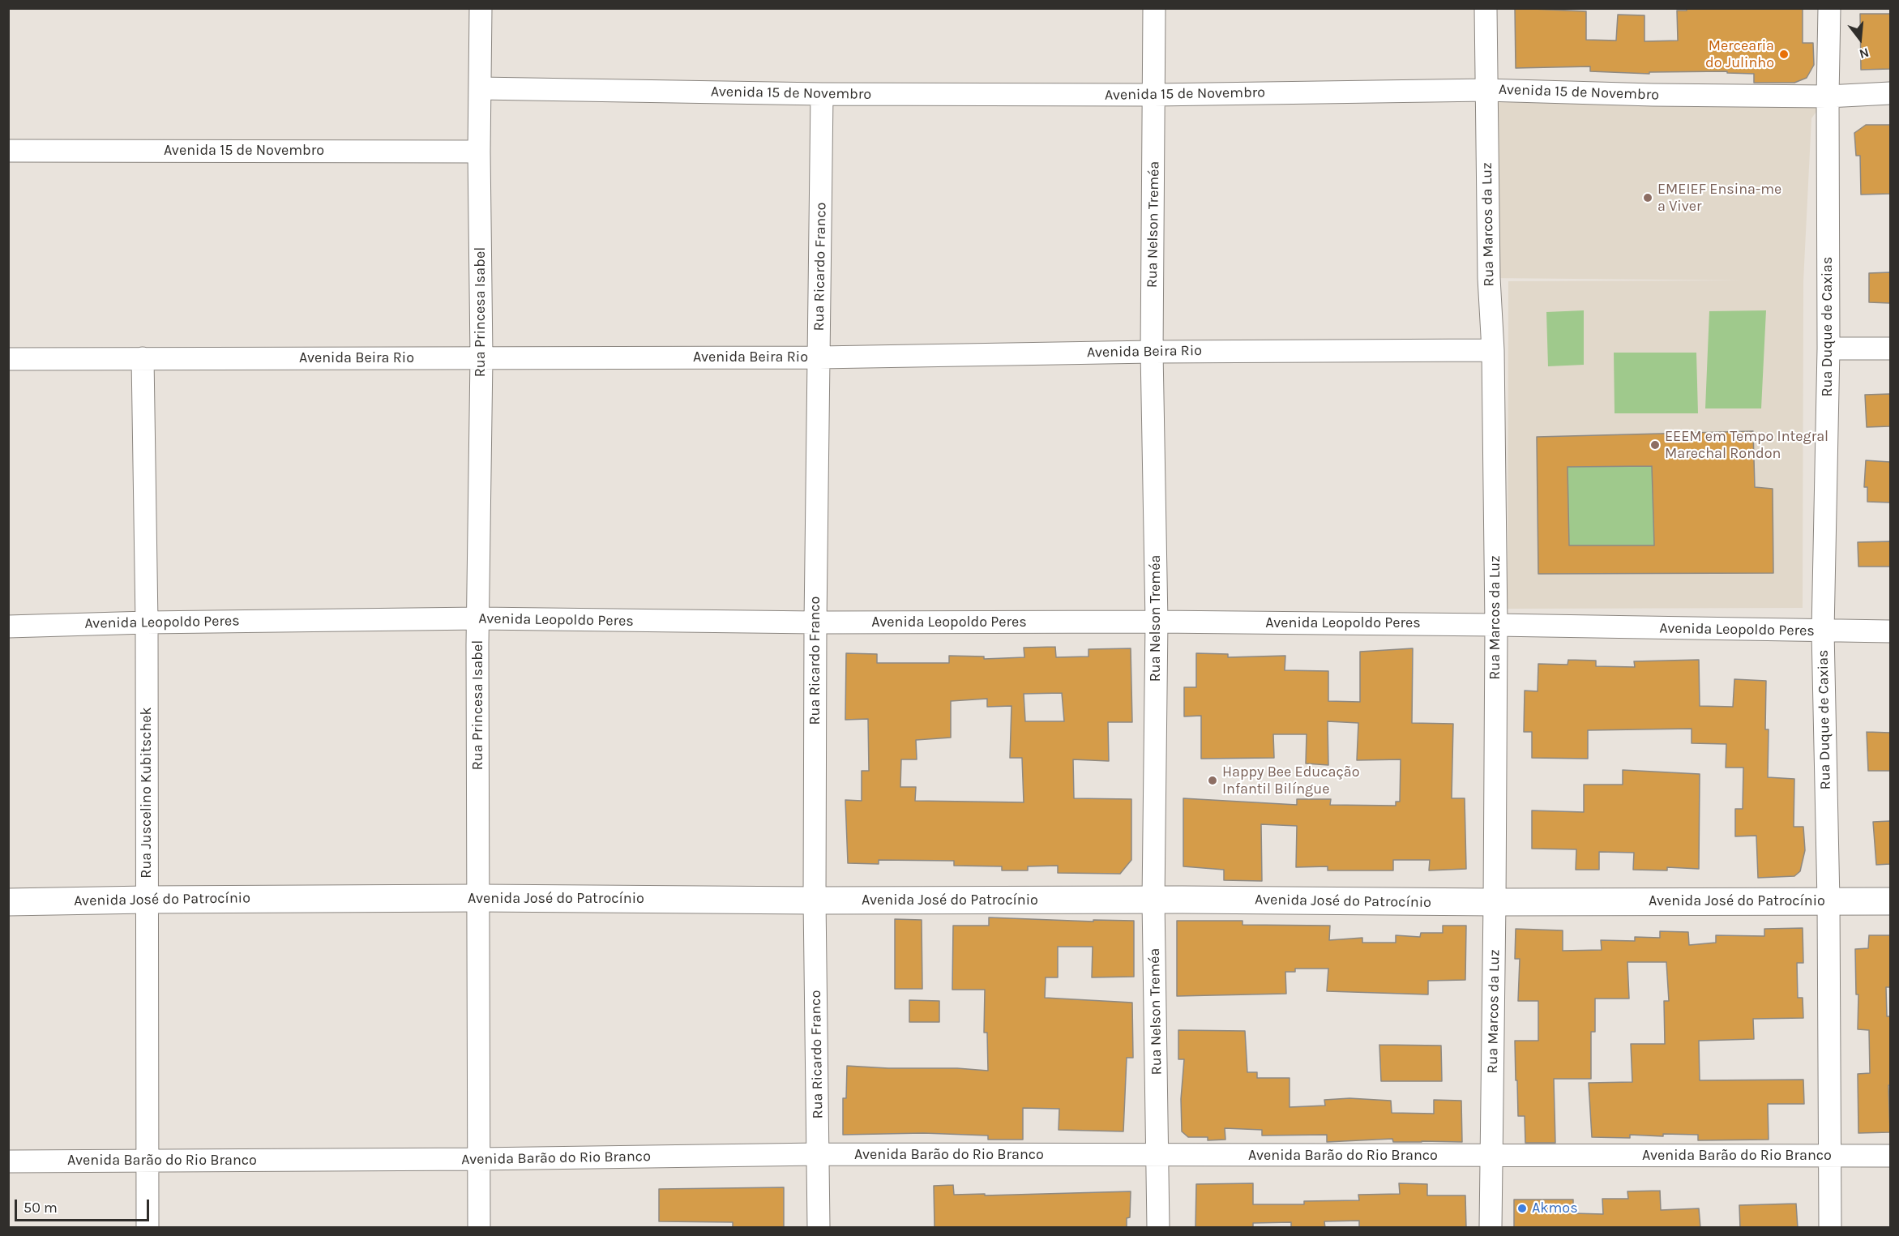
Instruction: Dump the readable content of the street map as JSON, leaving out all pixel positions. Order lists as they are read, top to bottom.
{
  "streets": {
    "street": [
      "Avenida 15 de Novembro",
      "Rua Nelson Treméa",
      "Rua Marcos da Luz",
      "Rua Ricardo Franco",
      "Rua Princesa Isabel",
      "Rua Duque de Caxias",
      "Avenida Beira Rio",
      "Avenida Leopoldo Peres",
      "Rua Juscelino Kubitschek",
      "Avenida José do Patrocínio",
      "Avenida Barão do Rio Branco"
    ]
  },
  "crossings": [
    ["Avenida 15 de Novembro", "Rua Nelson Treméa"],
    ["Avenida 15 de Novembro", "Rua Marcos da Luz"],
    ["Avenida 15 de Novembro", "Rua Ricardo Franco"],
    ["Avenida 15 de Novembro", "Rua Princesa Isabel"],
    ["Avenida 15 de Novembro", "Rua Duque de Caxias"],
    ["Rua Nelson Treméa", "Avenida Beira Rio"],
    ["Rua Nelson Treméa", "Avenida Leopoldo Peres"],
    ["Rua Nelson Treméa", "Avenida José do Patrocínio"],
    ["Rua Nelson Treméa", "Avenida Barão do Rio Branco"],
    ["Rua Marcos da Luz", "Avenida Beira Rio"],
    ["Rua Marcos da Luz", "Avenida Leopoldo Peres"],
    ["Rua Marcos da Luz", "Avenida José do Patrocínio"],
    ["Rua Marcos da Luz", "Avenida Barão do Rio Branco"],
    ["Rua Ricardo Franco", "Avenida Beira Rio"],
    ["Rua Ricardo Franco", "Avenida Leopoldo Peres"],
    ["Rua Ricardo Franco", "Avenida José do Patrocínio"],
    ["Rua Ricardo Franco", "Avenida Barão do Rio Branco"],
    ["Rua Princesa Isabel", "Avenida Beira Rio"],
    ["Rua Princesa Isabel", "Avenida Leopoldo Peres"],
    ["Rua Princesa Isabel", "Avenida José do Patrocínio"],
    ["Rua Princesa Isabel", "Avenida Barão do Rio Branco"],
    ["Rua Duque de Caxias", "Avenida Leopoldo Peres"],
    ["Rua Duque de Caxias", "Avenida José do Patrocínio"],
    ["Rua Duque de Caxias", "Avenida Barão do Rio Branco"],
    ["Avenida Beira Rio", "Rua Juscelino Kubitschek"],
    ["Avenida Leopoldo Peres", "Rua Juscelino Kubitschek"],
    ["Rua Juscelino Kubitschek", "Avenida José do Patrocínio"],
    ["Rua Juscelino Kubitschek", "Avenida Barão do Rio Branco"]
  ],
  "places": [
    "Mercearia do Julinho",
    "EMEIEF Ensina-me a Viver",
    "EEEM em Tempo Integral Marechal Rondon",
    "Happy Bee Educação Infantil Bilíngue",
    "Akmos"
  ],
  "scale_bar": "50 m",
  "north": "bottom"
}
